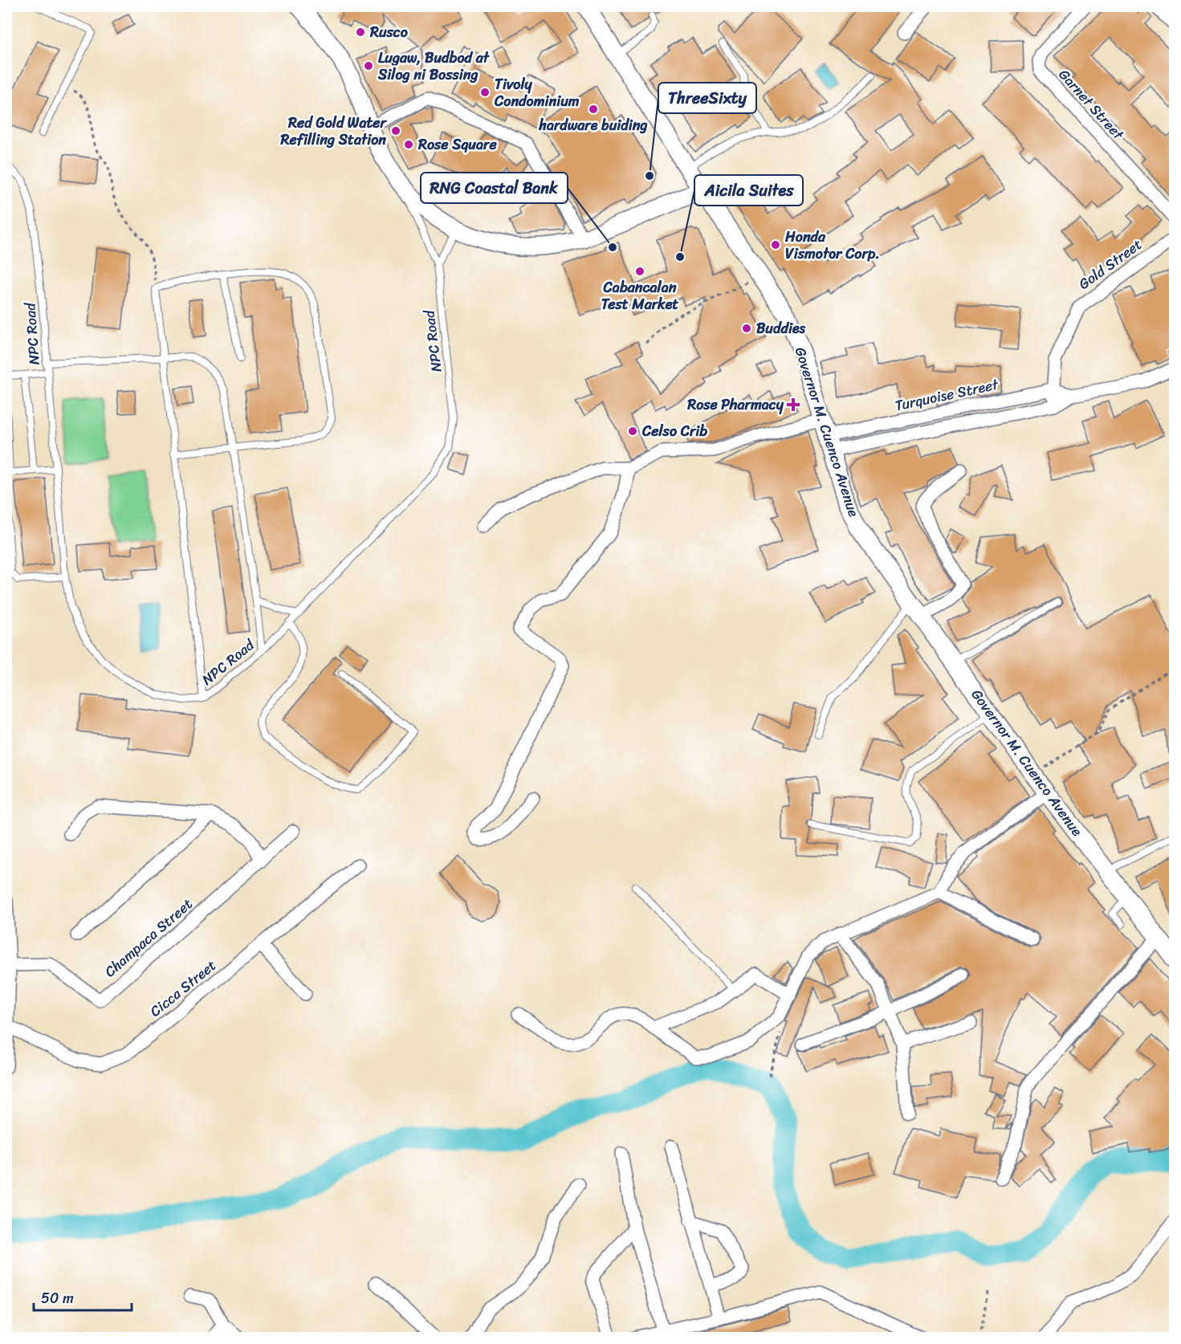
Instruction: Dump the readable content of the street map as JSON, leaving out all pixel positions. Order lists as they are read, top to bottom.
{
  "streets": {
    "main road": ["Governor M. Cuenco Avenue"],
    "street": [
      "Garnet Street",
      "Gold Street",
      "Turquoise Street",
      "Champaca Street",
      "Cicca Street"
    ],
    "lane": ["NPC Road"]
  },
  "crossings": [
    ["Gold Street", "Turquoise Street"],
    ["Turquoise Street", "Governor M. Cuenco Avenue"]
  ],
  "places": {
    "other": [
      "Rusco",
      "Lugaw, Budbod at Silog ni Bossing",
      "Tivoly Condominium",
      "hardware buiding",
      "Red Gold Water Refilling Station",
      "Rose Square",
      "ThreeSixty",
      "Honda Vismotor Corp.",
      "RNG Coastal Bank",
      "Aicila Suites",
      "Cabancalan Test Market",
      "Buddies",
      "Celso Crib"
    ],
    "health": ["Rose Pharmacy"]
  },
  "scale_bar": "50 m"
}
